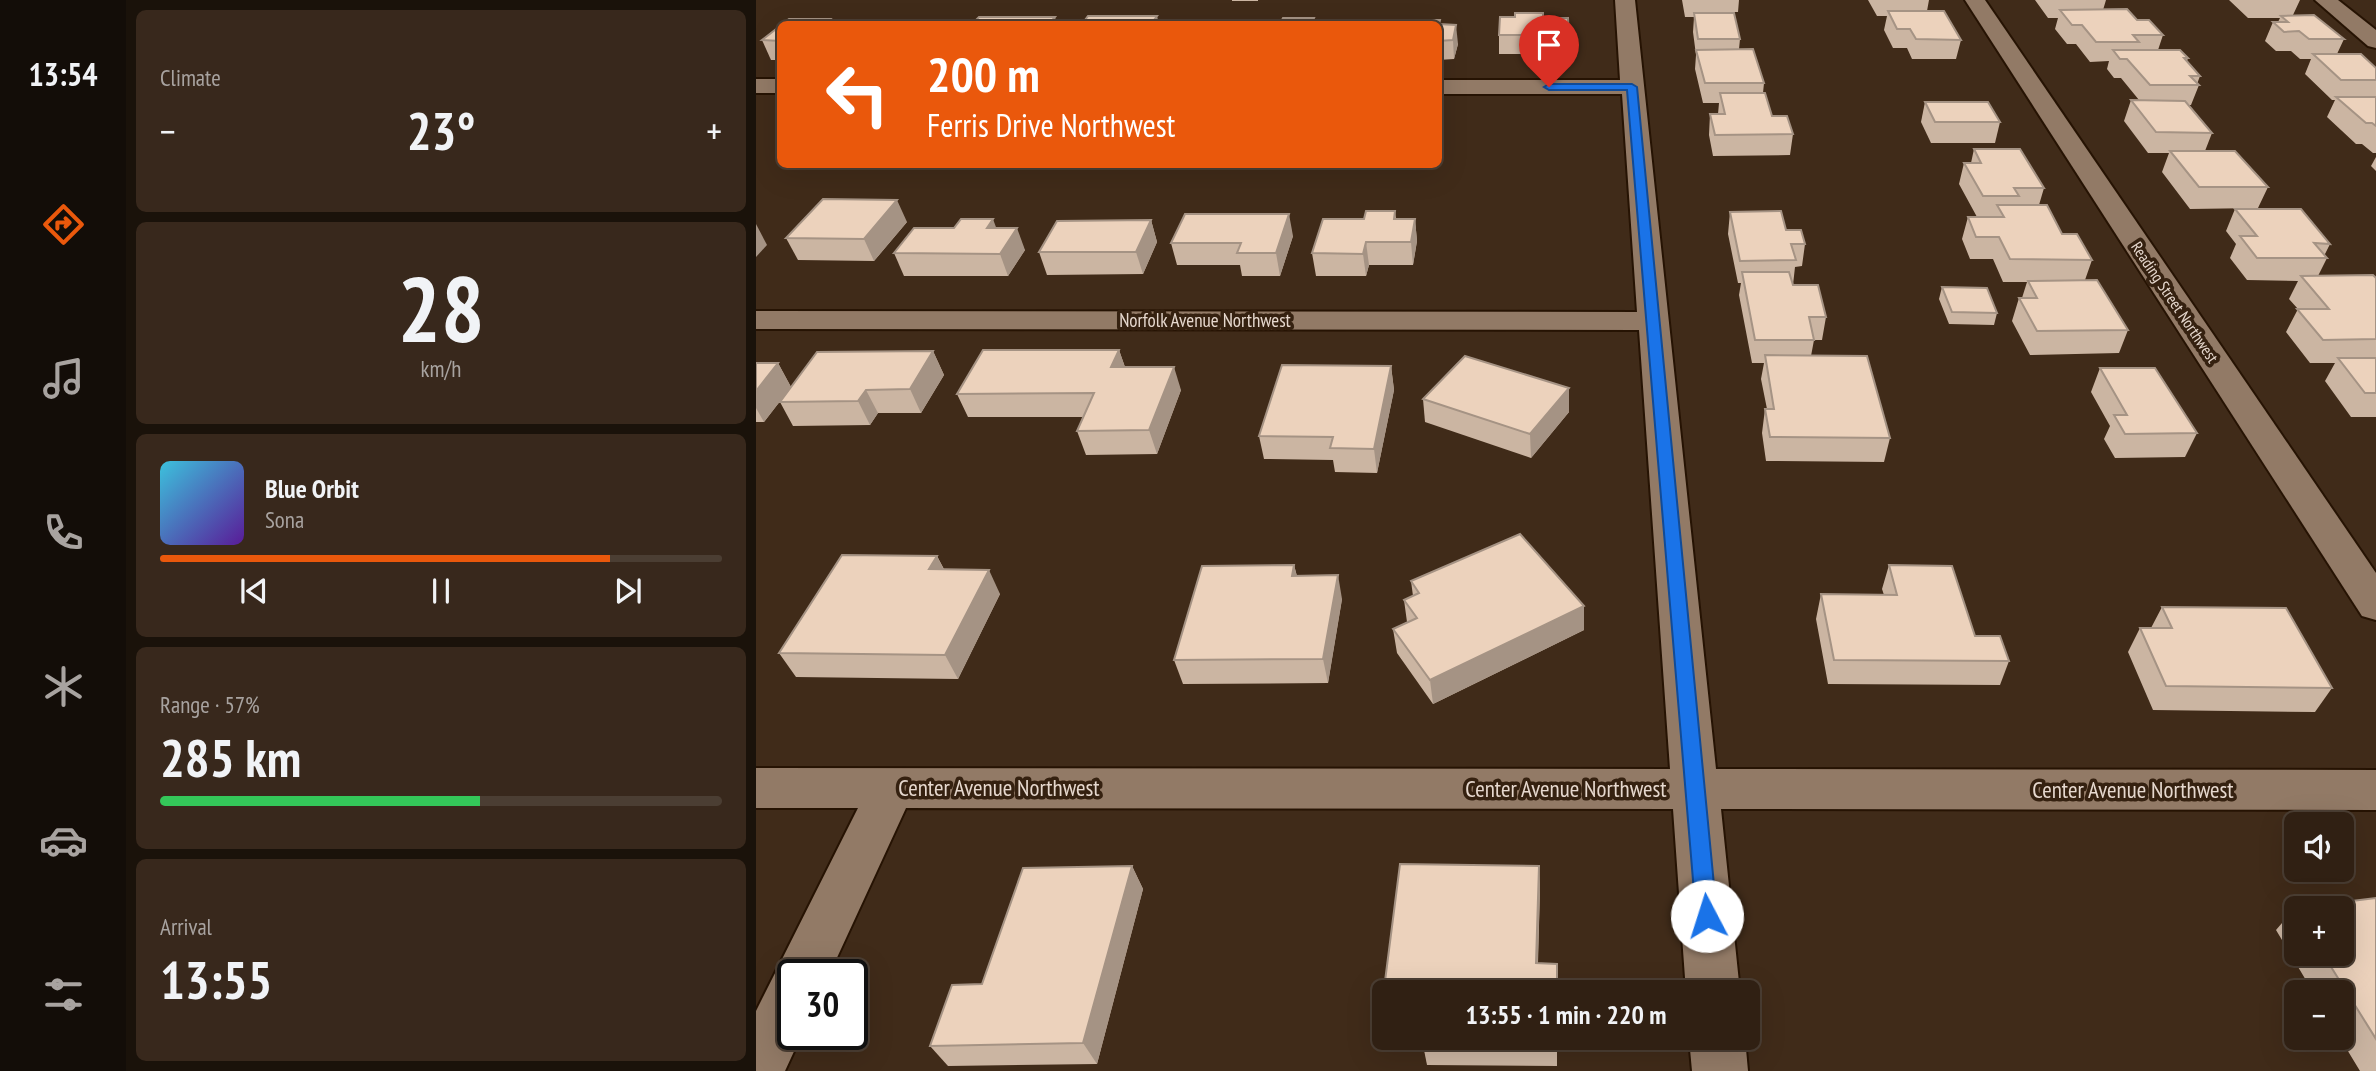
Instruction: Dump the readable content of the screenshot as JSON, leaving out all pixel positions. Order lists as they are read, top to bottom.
{
  "streets": {
    "street": ["Reading Street Northwest", "Norfolk Avenue Northwest", "Center Avenue Northwest"]
  },
  "page": {
    "tabs": "13:54",
    "tile": [
      "Climate",
      ["28", "km/h"],
      ["Range · 57%", "285 km"],
      ["Arrival", "13:55"]
    ],
    "turn": ["200 m", "Ferris Drive Northwest"],
    "heat": ["−", "23°", "+"],
    "song": ["Blue Orbit", "Sona"],
    "map_buttons": ["+", "−"],
    "limit": "30",
    "trip": "13:55 · 1 min · 220 m"
  }
}
